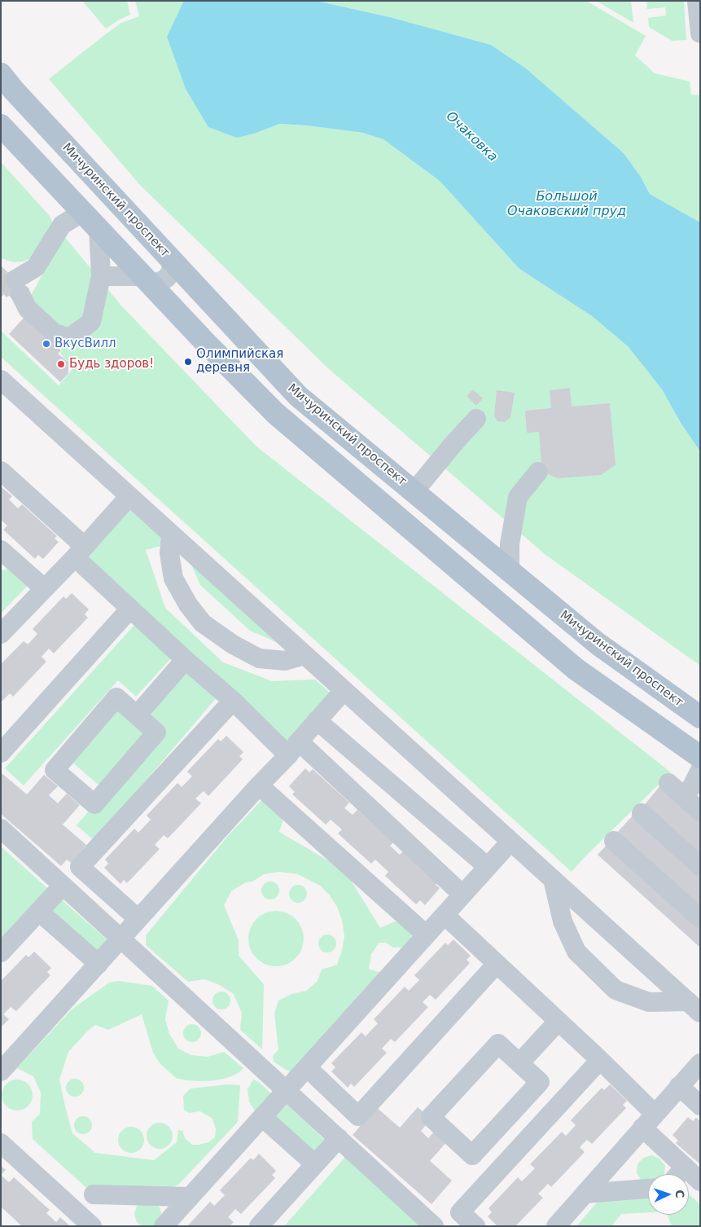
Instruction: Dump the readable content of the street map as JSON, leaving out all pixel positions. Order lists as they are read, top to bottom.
{
  "streets": {
    "main road": ["Мичуринский проспект"]
  },
  "water": ["Очаковка", "Большой Очаковский пруд"],
  "places": ["ВкусВилл", "Олимпийская деревня", "Будь здоров!"],
  "north": "right"
}
